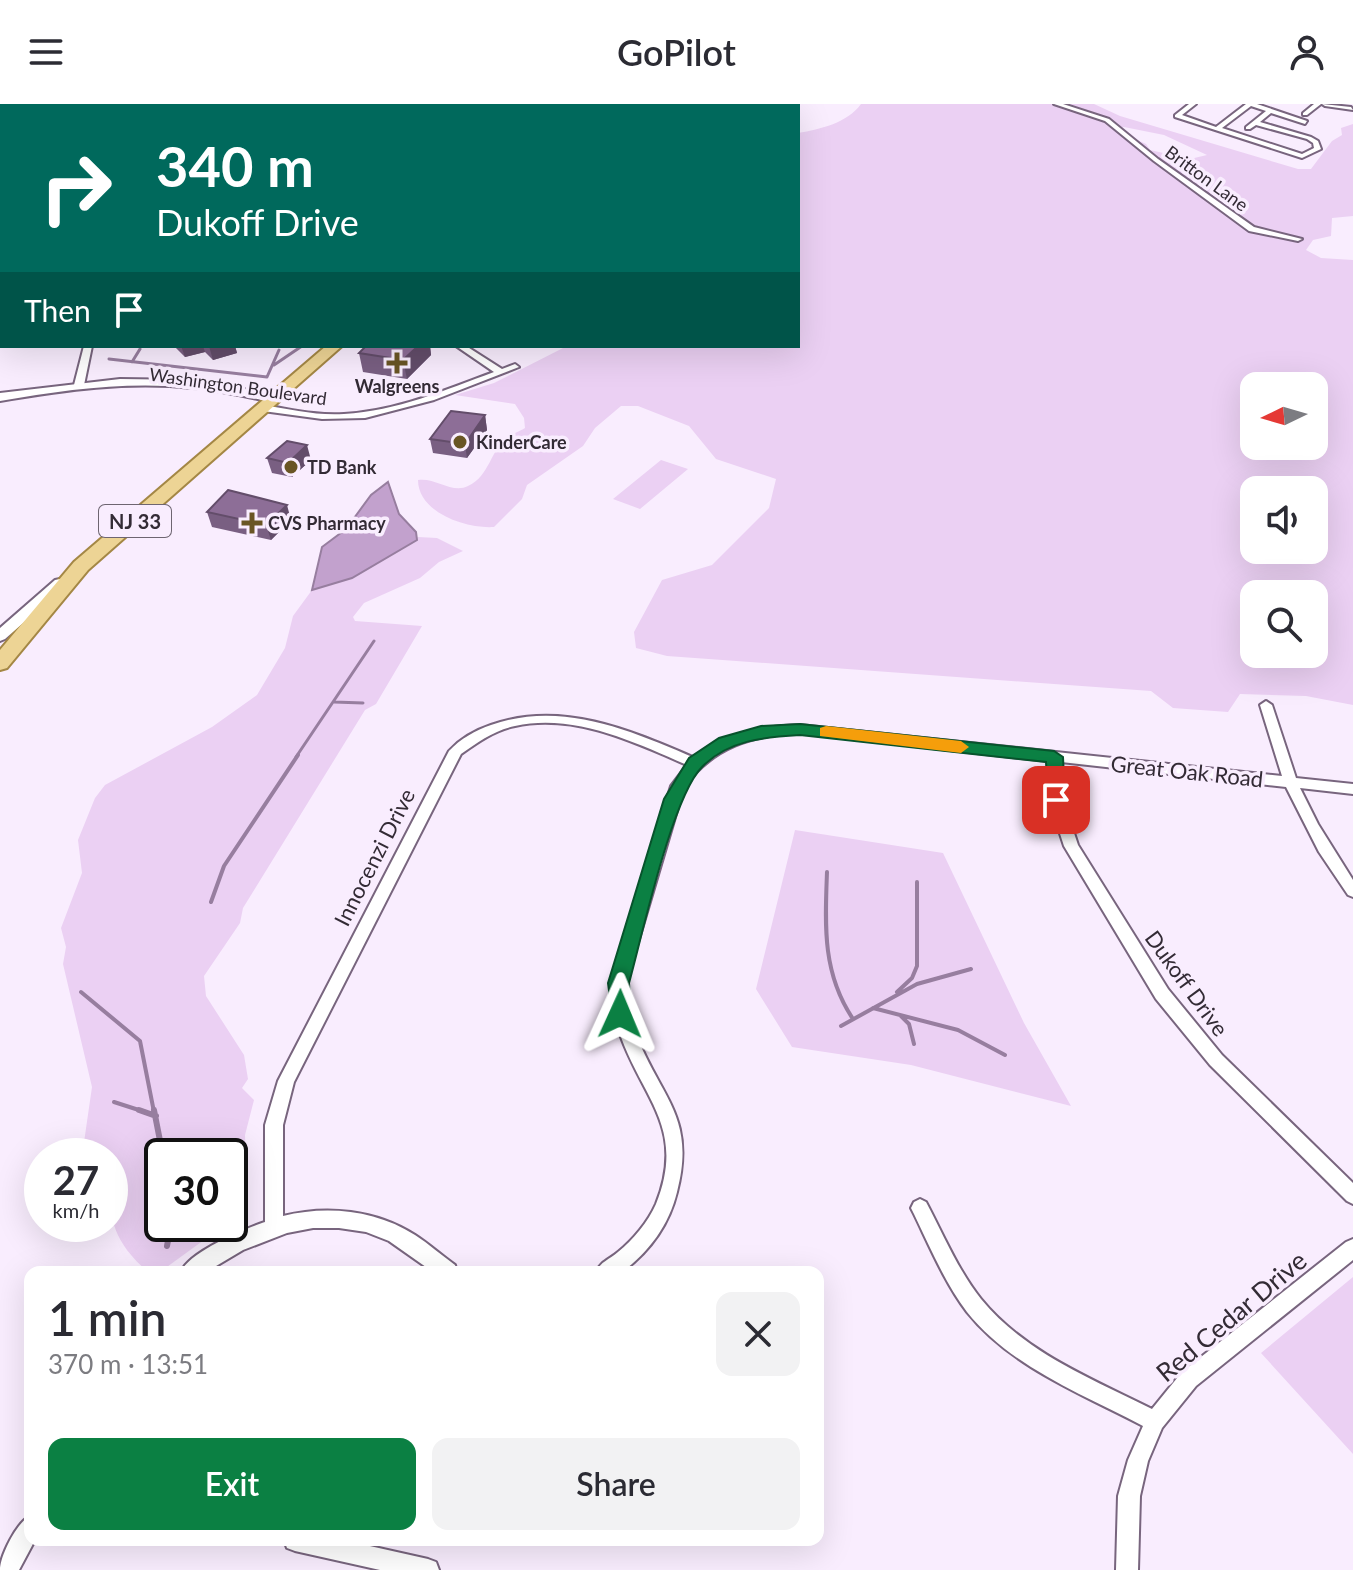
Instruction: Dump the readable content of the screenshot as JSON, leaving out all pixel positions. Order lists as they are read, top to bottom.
{
  "streets": {
    "main road": ["NJ 33"],
    "street": [
      "Britton Lane",
      "Washington Boulevard",
      "Great Oak Road",
      "Innocenzi Drive",
      "Dukoff Drive",
      "Red Cedar Drive"
    ]
  },
  "crossings": [
    ["Washington Boulevard", "NJ 33"],
    ["Great Oak Road", "Innocenzi Drive"],
    ["Great Oak Road", "Dukoff Drive"]
  ],
  "places": {
    "health": ["Walgreens", "CVS Pharmacy"],
    "other": ["KinderCare", "TD Bank"]
  },
  "north": "left",
  "page": {
    "header": "GoPilot",
    "turn": ["340 m", "Dukoff Drive"],
    "then": "Then",
    "speed": "27 km/h",
    "limit": "30",
    "heading": ["1 min", "370 m · 13:51"],
    "buttons": ["Exit", "Share"]
  }
}
